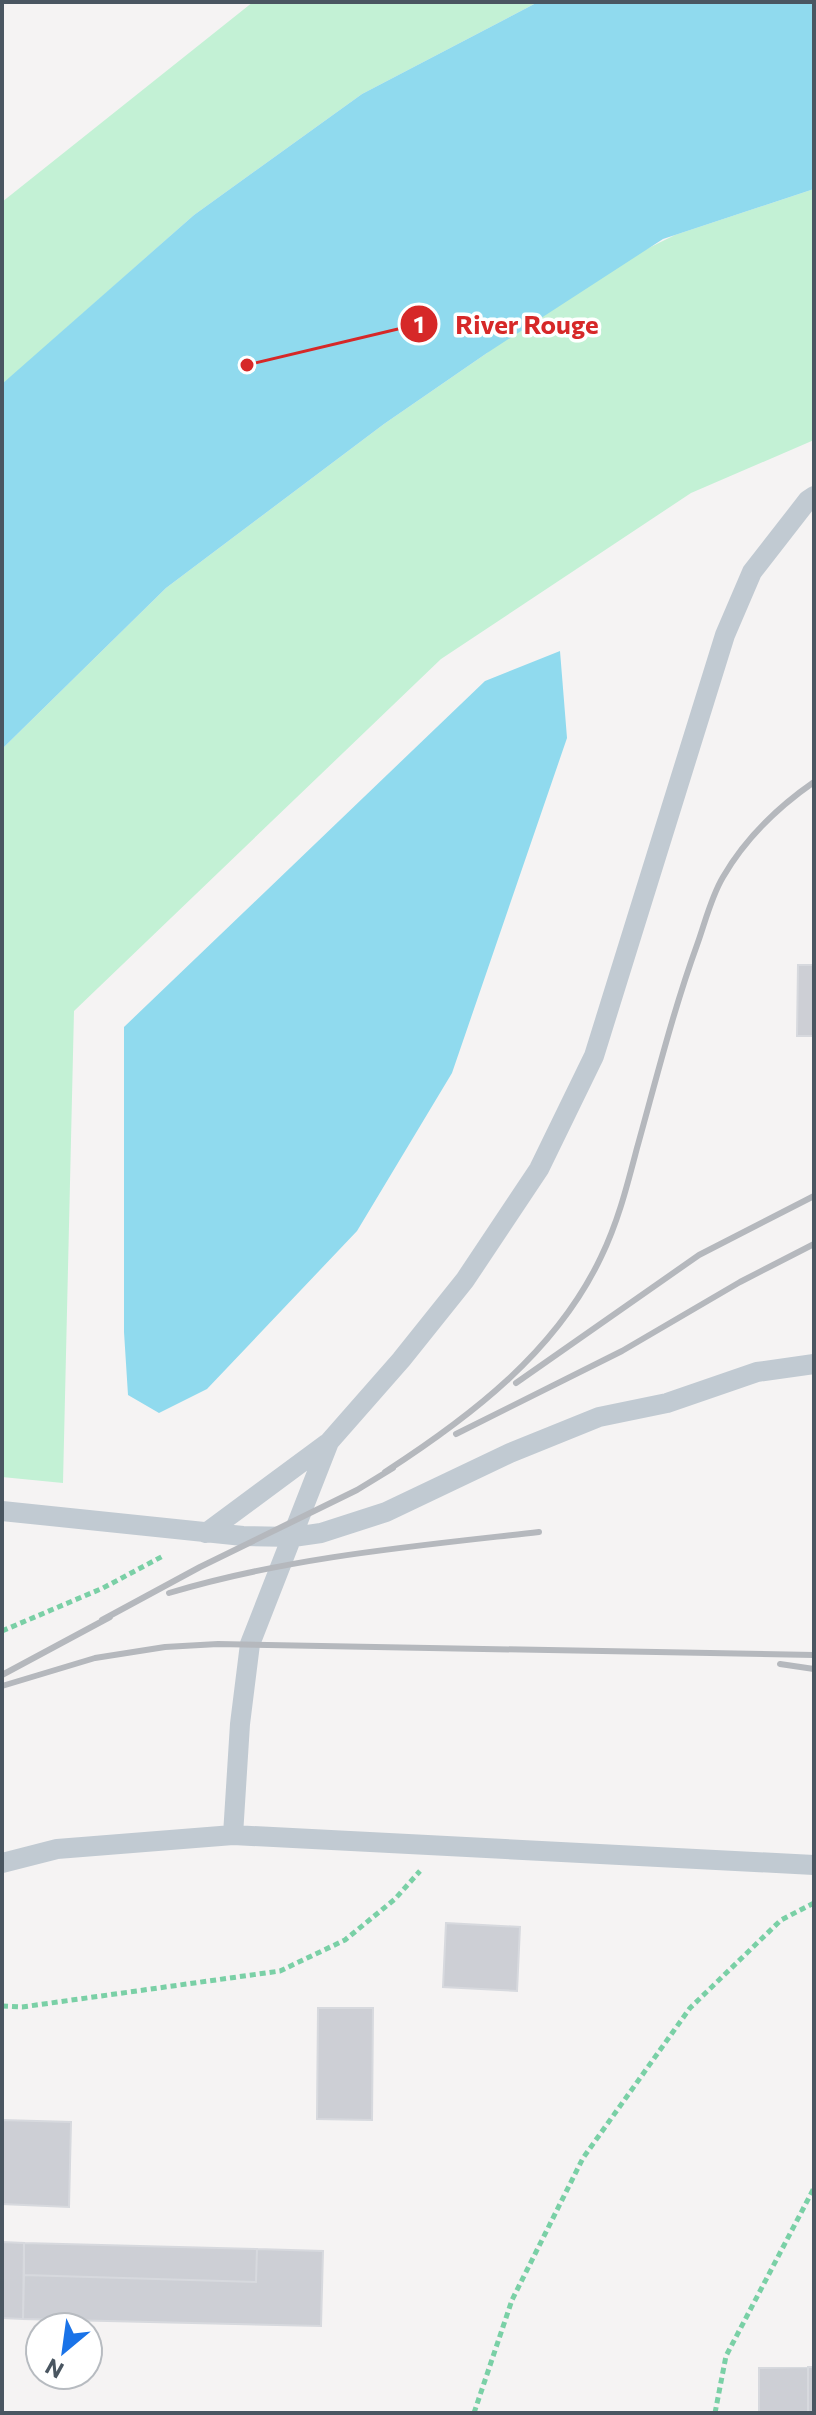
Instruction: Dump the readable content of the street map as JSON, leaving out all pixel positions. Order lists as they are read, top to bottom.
{
  "places": ["River Rouge"],
  "north": "bottom left"
}
